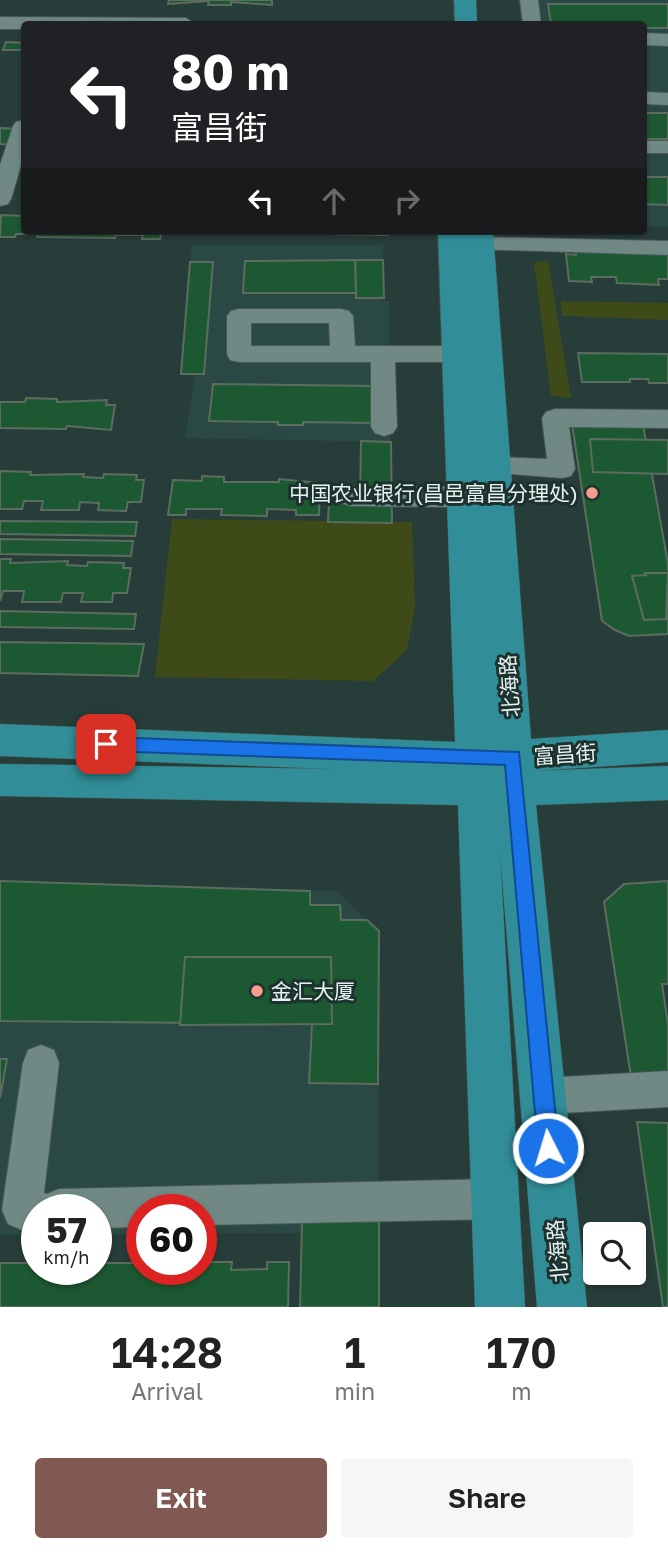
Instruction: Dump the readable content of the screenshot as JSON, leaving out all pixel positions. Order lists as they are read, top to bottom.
{
  "streets": {
    "main road": ["北海路", "富昌街"]
  },
  "crossings": [
    ["北海路", "富昌街"]
  ],
  "places": ["中国农业银行(昌邑富昌分理处)", "金汇大厦"],
  "page": {
    "turn": ["80 m", "富昌街"],
    "speed": "57 km/h",
    "limit": "60",
    "eta": [
      "14:28",
      "Arrival",
      "1",
      "min",
      "170",
      "m"
    ],
    "buttons": ["Exit", "Share"]
  }
}
